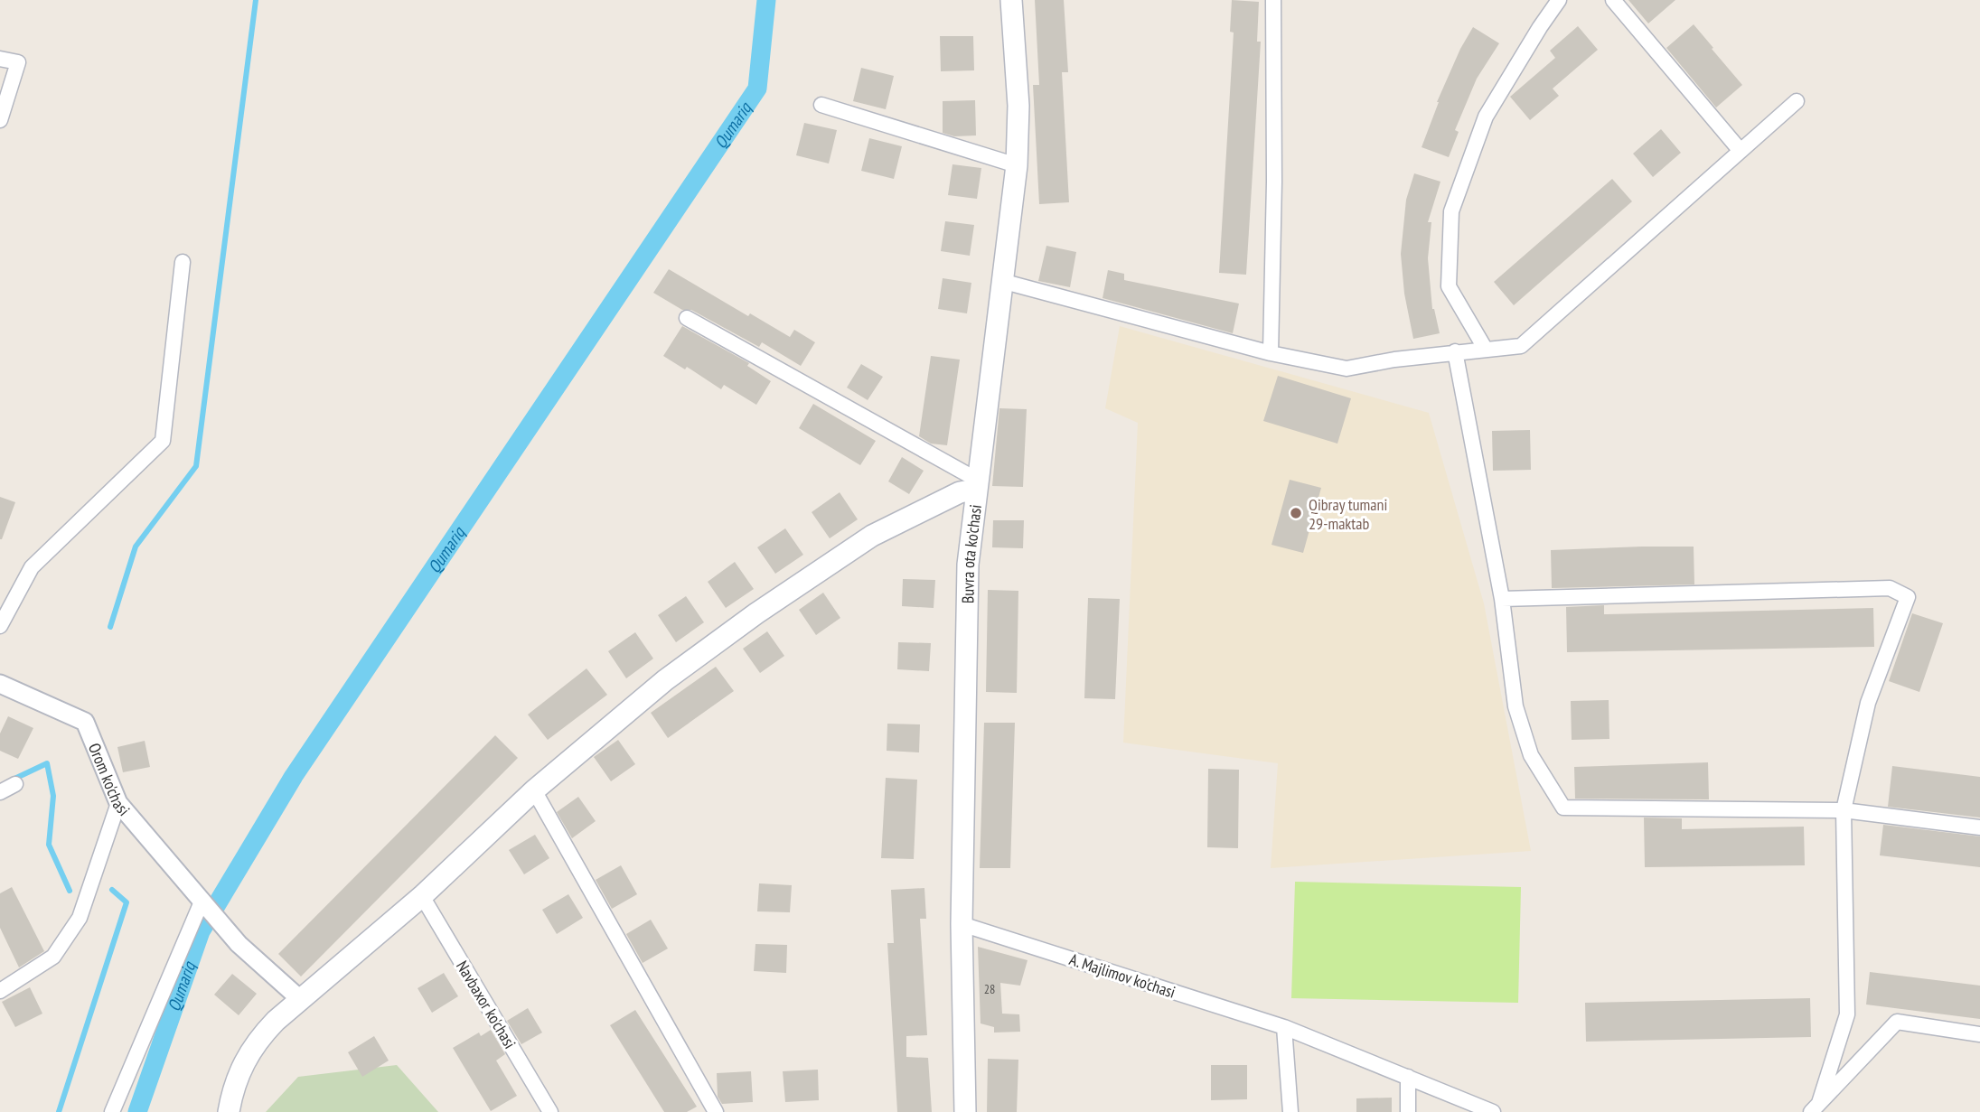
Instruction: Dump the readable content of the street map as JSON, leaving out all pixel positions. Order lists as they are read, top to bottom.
{
  "streets": {
    "main road": ["Buvra ota ko'chasi"],
    "street": ["Orom ko'chasi", "A. Majlimov ko'chasi", "Navbaxor ko'chasi"]
  },
  "crossings": [
    ["Buvra ota ko'chasi", "A. Majlimov ko'chasi"]
  ],
  "water": ["Qumariq"],
  "places": ["Qibray tumani 29-maktab"],
  "house_numbers": ["28"]
}
